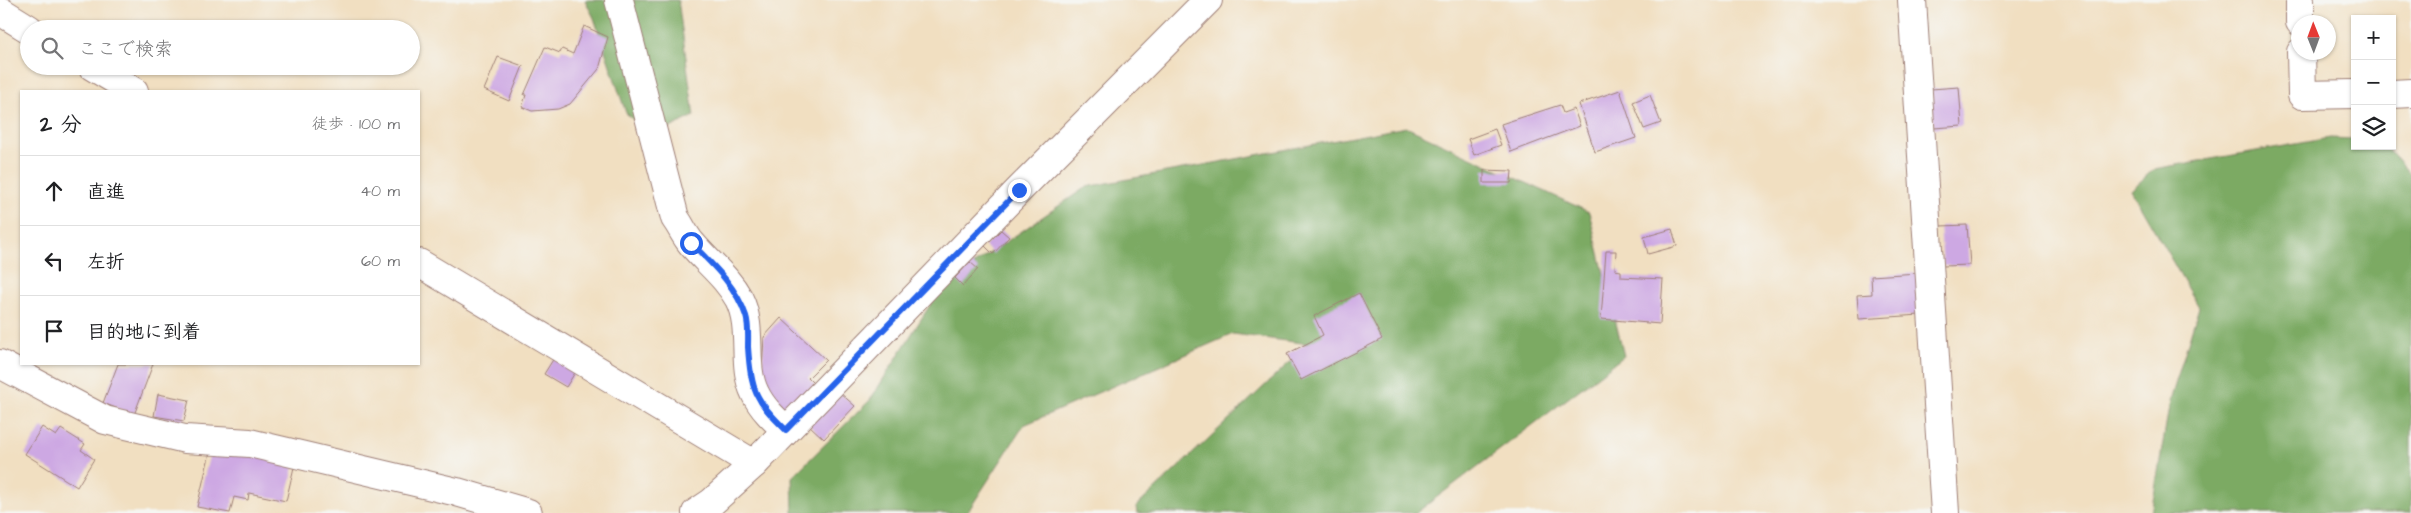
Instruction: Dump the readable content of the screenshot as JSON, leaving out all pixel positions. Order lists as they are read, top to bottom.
{
  "north": "top",
  "page": {
    "map_buttons": ["+", "−"],
    "search": "ここで検索",
    "heading": ["2 分", "徒歩 · 100 m"],
    "list": [
      ["直進", "40 m"],
      ["左折", "60 m"],
      "目的地に到着"
    ]
  }
}
